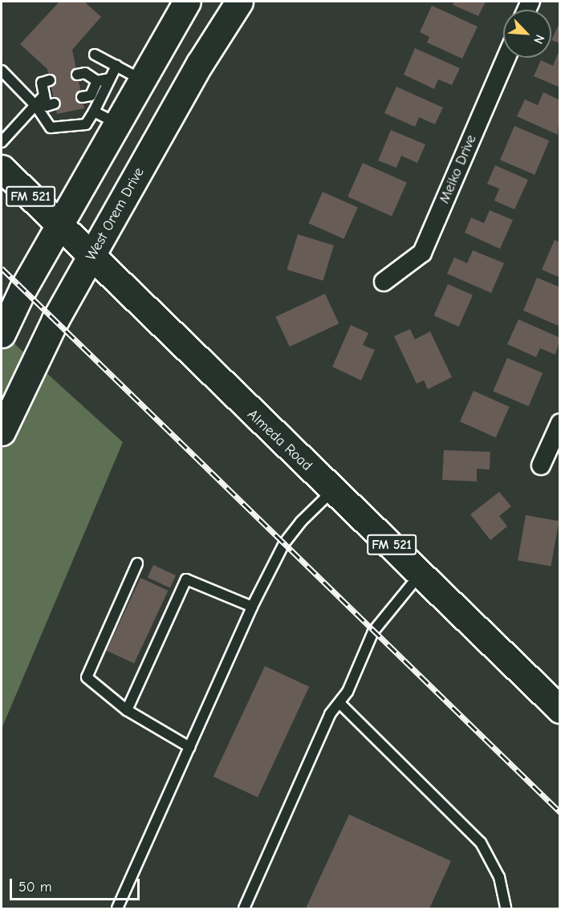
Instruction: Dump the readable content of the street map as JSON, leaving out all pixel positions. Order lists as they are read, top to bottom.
{
  "streets": {
    "main road": ["FM 521", "West Orem Drive", "Almeda Road"],
    "street": ["Meiko Drive"]
  },
  "crossings": [
    ["West Orem Drive", "Almeda Road"]
  ],
  "scale_bar": "50 m",
  "north": "bottom right"
}
